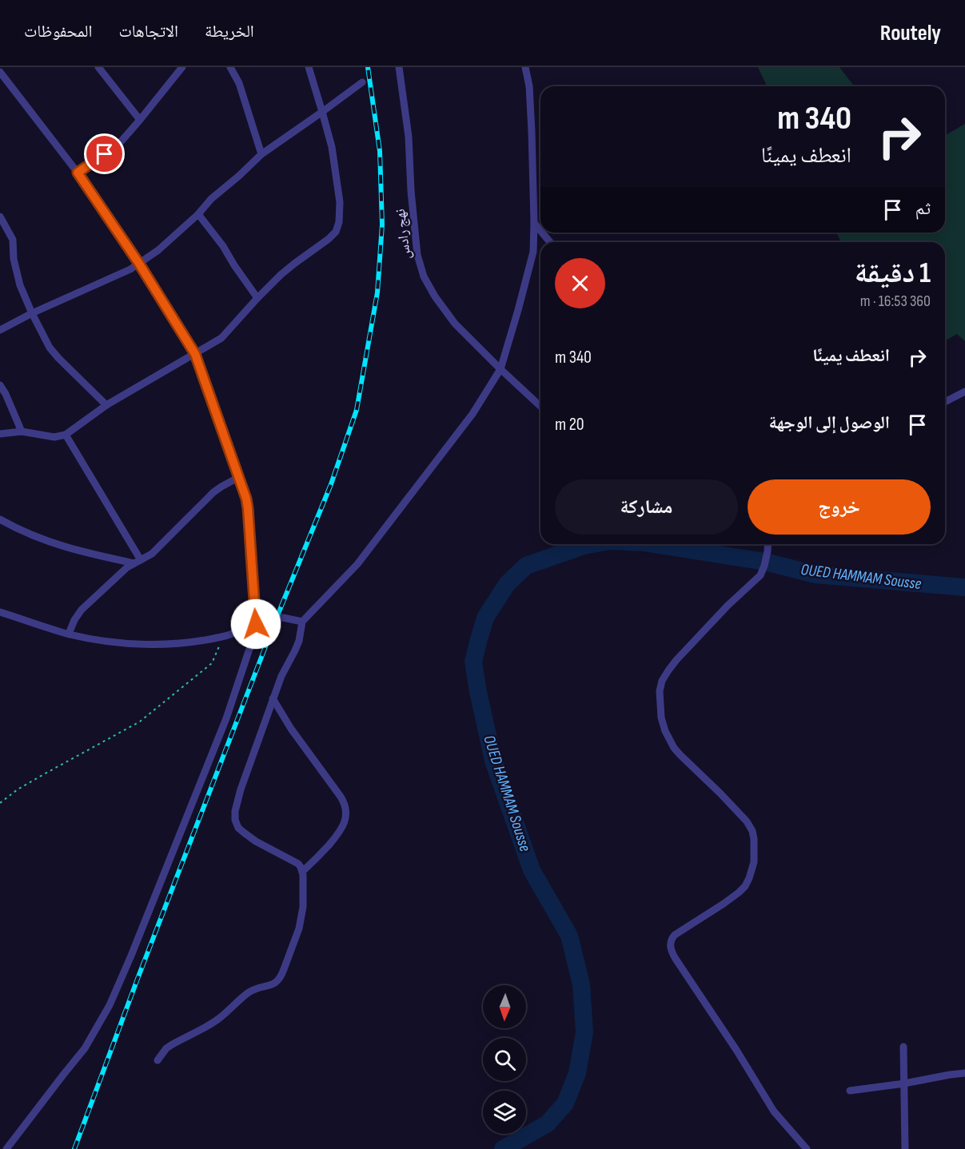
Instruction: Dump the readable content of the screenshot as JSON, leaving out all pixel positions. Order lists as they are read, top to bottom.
{
  "streets": {
    "street": ["نهج رادس"]
  },
  "water": ["OUED HAMMAM Sousse"],
  "north": "bottom",
  "page": {
    "header": "Routely",
    "nav": ["الخريطة", "الاتجاهات", "المحفوظات"],
    "turn": ["340 m", "انعطف يمينًا"],
    "then": "ثم",
    "heading": ["1 دقيقة", "360 m · 16:53"],
    "list": [
      {
        "name": "انعطف يمينًا",
        "value": "340 m"
      },
      {
        "name": "الوصول إلى الوجهة",
        "value": "20 m"
      }
    ],
    "buttons": ["خروج", "مشاركة"]
  }
}
